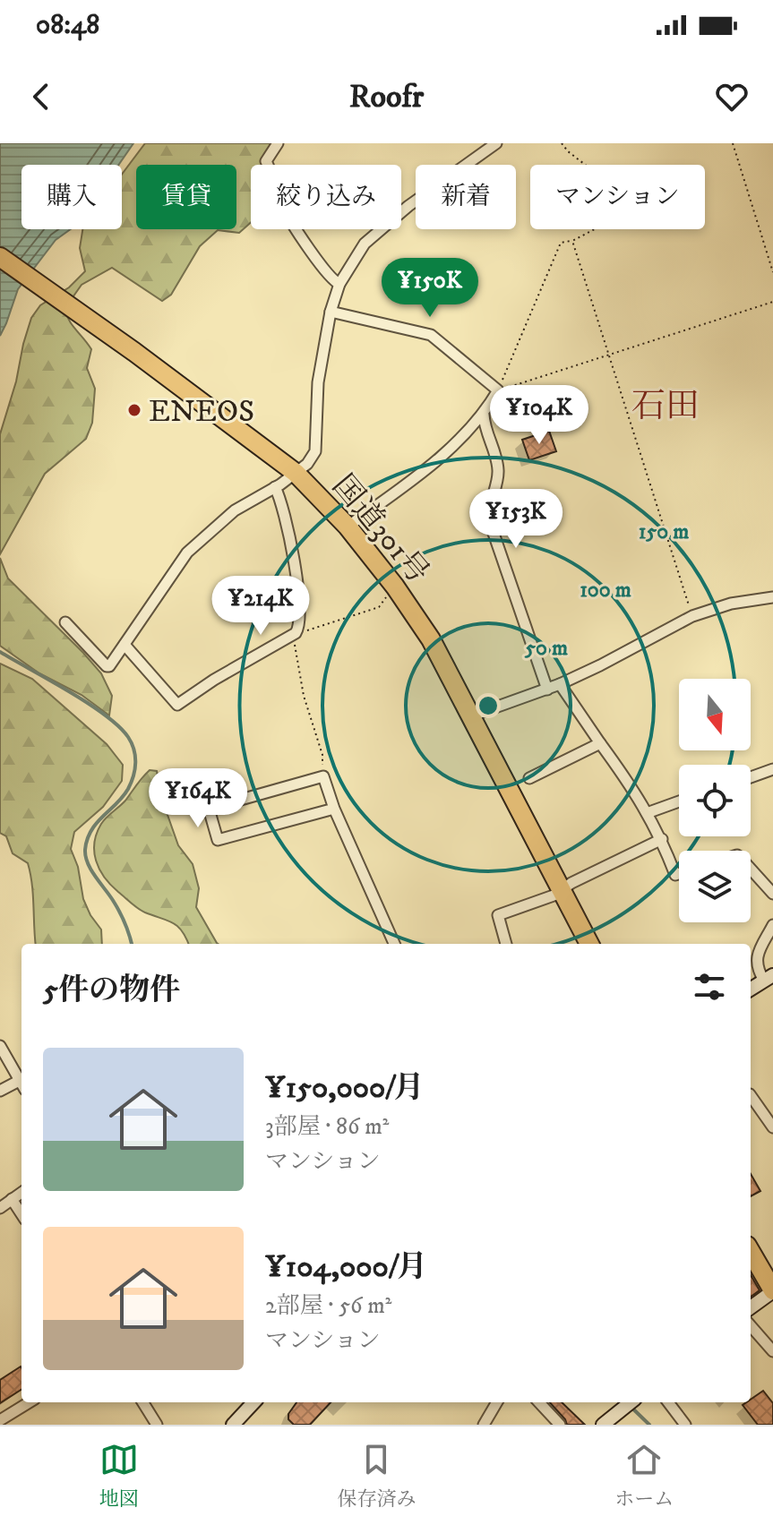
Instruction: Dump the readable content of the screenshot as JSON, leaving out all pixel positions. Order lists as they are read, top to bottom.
{
  "streets": {
    "highway": ["国道301号"]
  },
  "districts": ["石田"],
  "places": ["ENEOS"],
  "north": "bottom",
  "page": {
    "status": "08:48",
    "header": "Roofr",
    "chip": [
      "購入",
      "賃貸",
      "絞り込み",
      "新着",
      "マンション"
    ],
    "price": [
      "¥150K",
      "¥104K",
      "¥153K",
      "¥214K",
      "¥164K"
    ],
    "heading": "5件の物件",
    "list": [
      {
        "name": "¥150,000/月",
        "note": "3部屋 · 86 m² · マンション"
      },
      {
        "name": "¥104,000/月",
        "note": "2部屋 · 56 m² · マンション"
      }
    ],
    "tabs": ["地図", "保存済み", "ホーム"]
  },
  "rings": ["150 m", "100 m", "50 m"]
}
